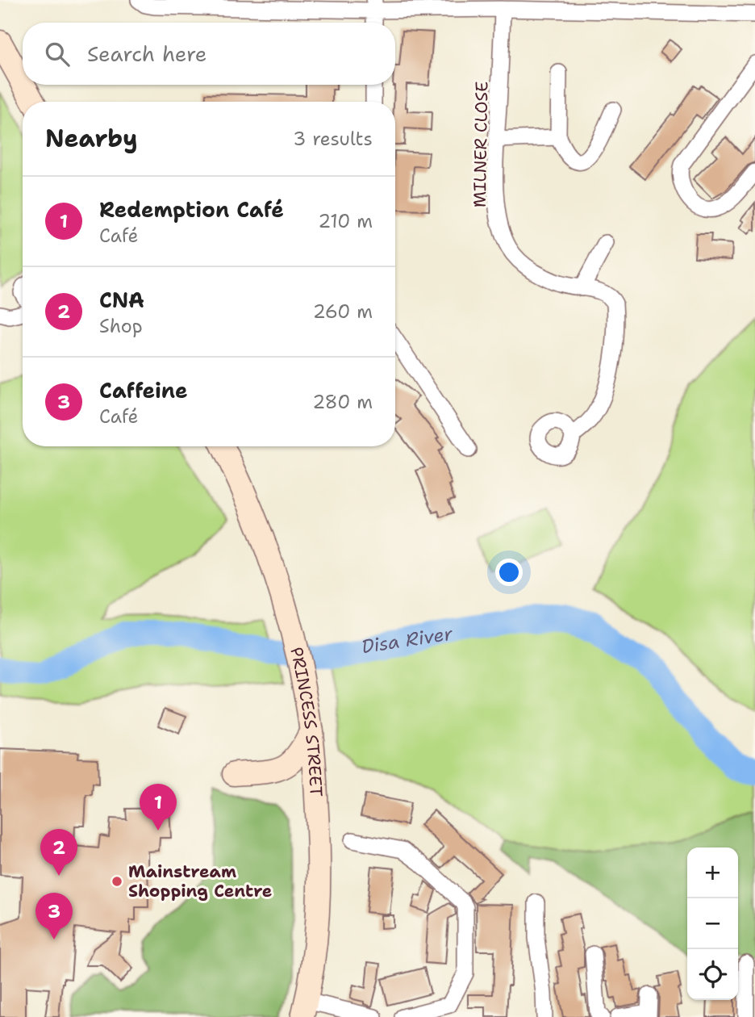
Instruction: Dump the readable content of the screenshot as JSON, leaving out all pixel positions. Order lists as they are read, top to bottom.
{
  "streets": {
    "street": ["MILNER CLOSE", "PRINCESS STREET"]
  },
  "water": ["Disa River"],
  "places": ["Mainstream Shopping Centre"],
  "page": {
    "search": "Search here",
    "heading": ["Nearby", "3 results"],
    "list": [
      {
        "mark": "1",
        "name": "Redemption Café",
        "note": "Café",
        "value": "210 m"
      },
      {
        "mark": "2",
        "name": "CNA",
        "note": "Shop",
        "value": "260 m"
      },
      {
        "mark": "3",
        "name": "Caffeine",
        "note": "Café",
        "value": "280 m"
      }
    ],
    "pins": ["1", "2", "3"],
    "map_buttons": ["+", "−"]
  }
}
